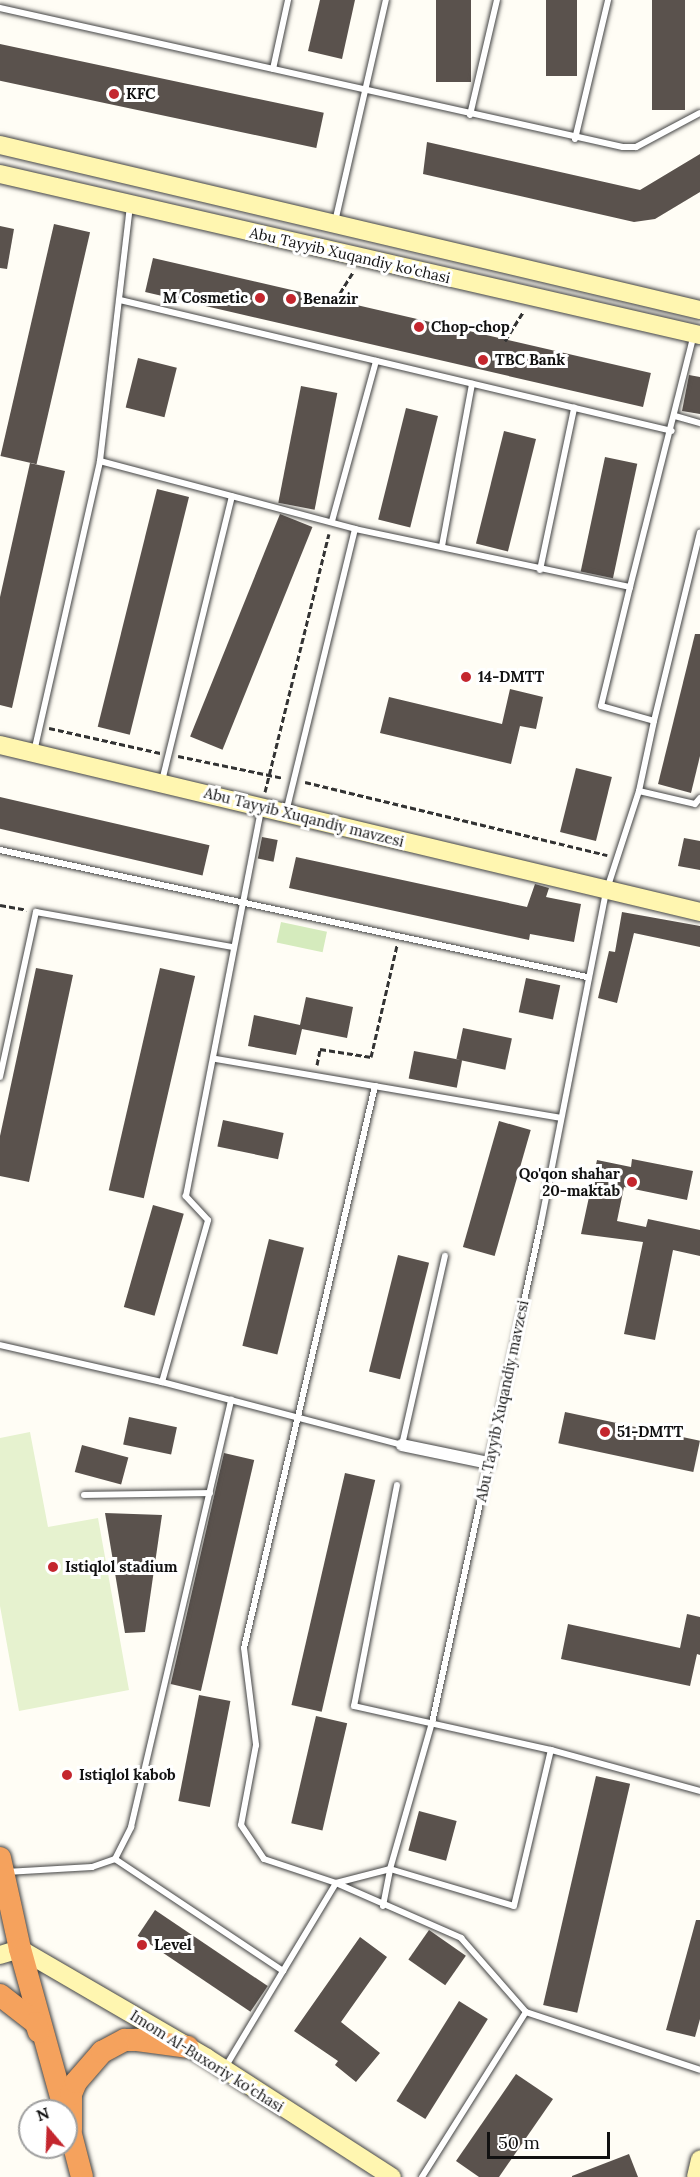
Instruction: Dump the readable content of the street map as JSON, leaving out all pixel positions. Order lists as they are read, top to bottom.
{
  "streets": {
    "main road": ["Abu Tayyib Xuqandiy ko'chasi", "Abu Tayyib Xuqandiy mavzesi", "Imom Al-Buxoriy ko'chasi"]
  },
  "places": [
    "KFC",
    "M Cosmetic",
    "Benazir",
    "Chop-chop",
    "TBC Bank",
    "14-DMTT",
    "Qo'qon shahar 20-maktab",
    "51-DMTT",
    "Istiqlol stadium",
    "Istiqlol kabob",
    "Level"
  ],
  "scale_bar": "50 m",
  "north": "top"
}
